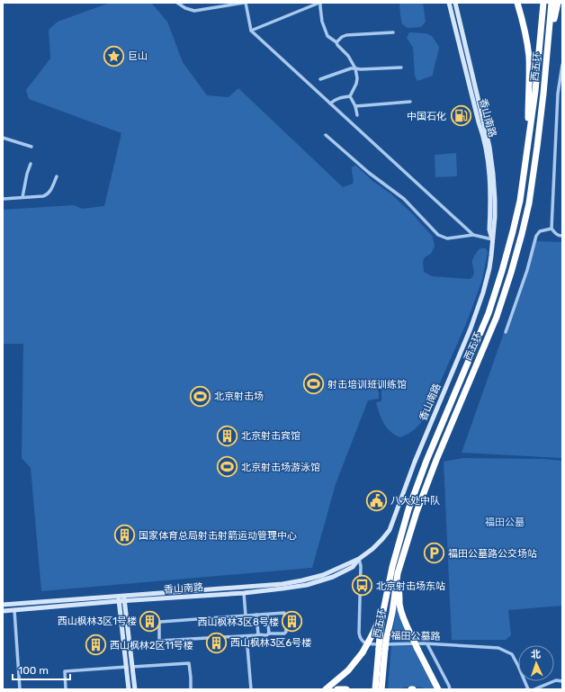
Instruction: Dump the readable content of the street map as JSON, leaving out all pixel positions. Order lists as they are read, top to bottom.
{
  "streets": {
    "highway": ["西五环"],
    "main road": ["香山南路"],
    "street": ["福田公墓路"]
  },
  "crossings": [
    ["香山南路", "福田公墓路"]
  ],
  "parks": ["福田公墓"],
  "places": {
    "place": ["巨山"],
    "fuel station": ["中国石化"],
    "sports": ["射击培训班训练馆", "北京射击场", "北京射击场游泳馆"],
    "building": [
      "北京射击宾馆",
      "国家体育总局射击射箭运动管理中心",
      "西山枫林3区1号楼",
      "西山枫林3区8号楼",
      "西山枫林3区6号楼",
      "西山枫林2区11号楼"
    ],
    "public building": ["八大处中队"],
    "parking": ["福田公墓路公交场站"],
    "bus stop": ["北京射击场东站"]
  },
  "scale_bar": "100 m",
  "north": "top"
}
